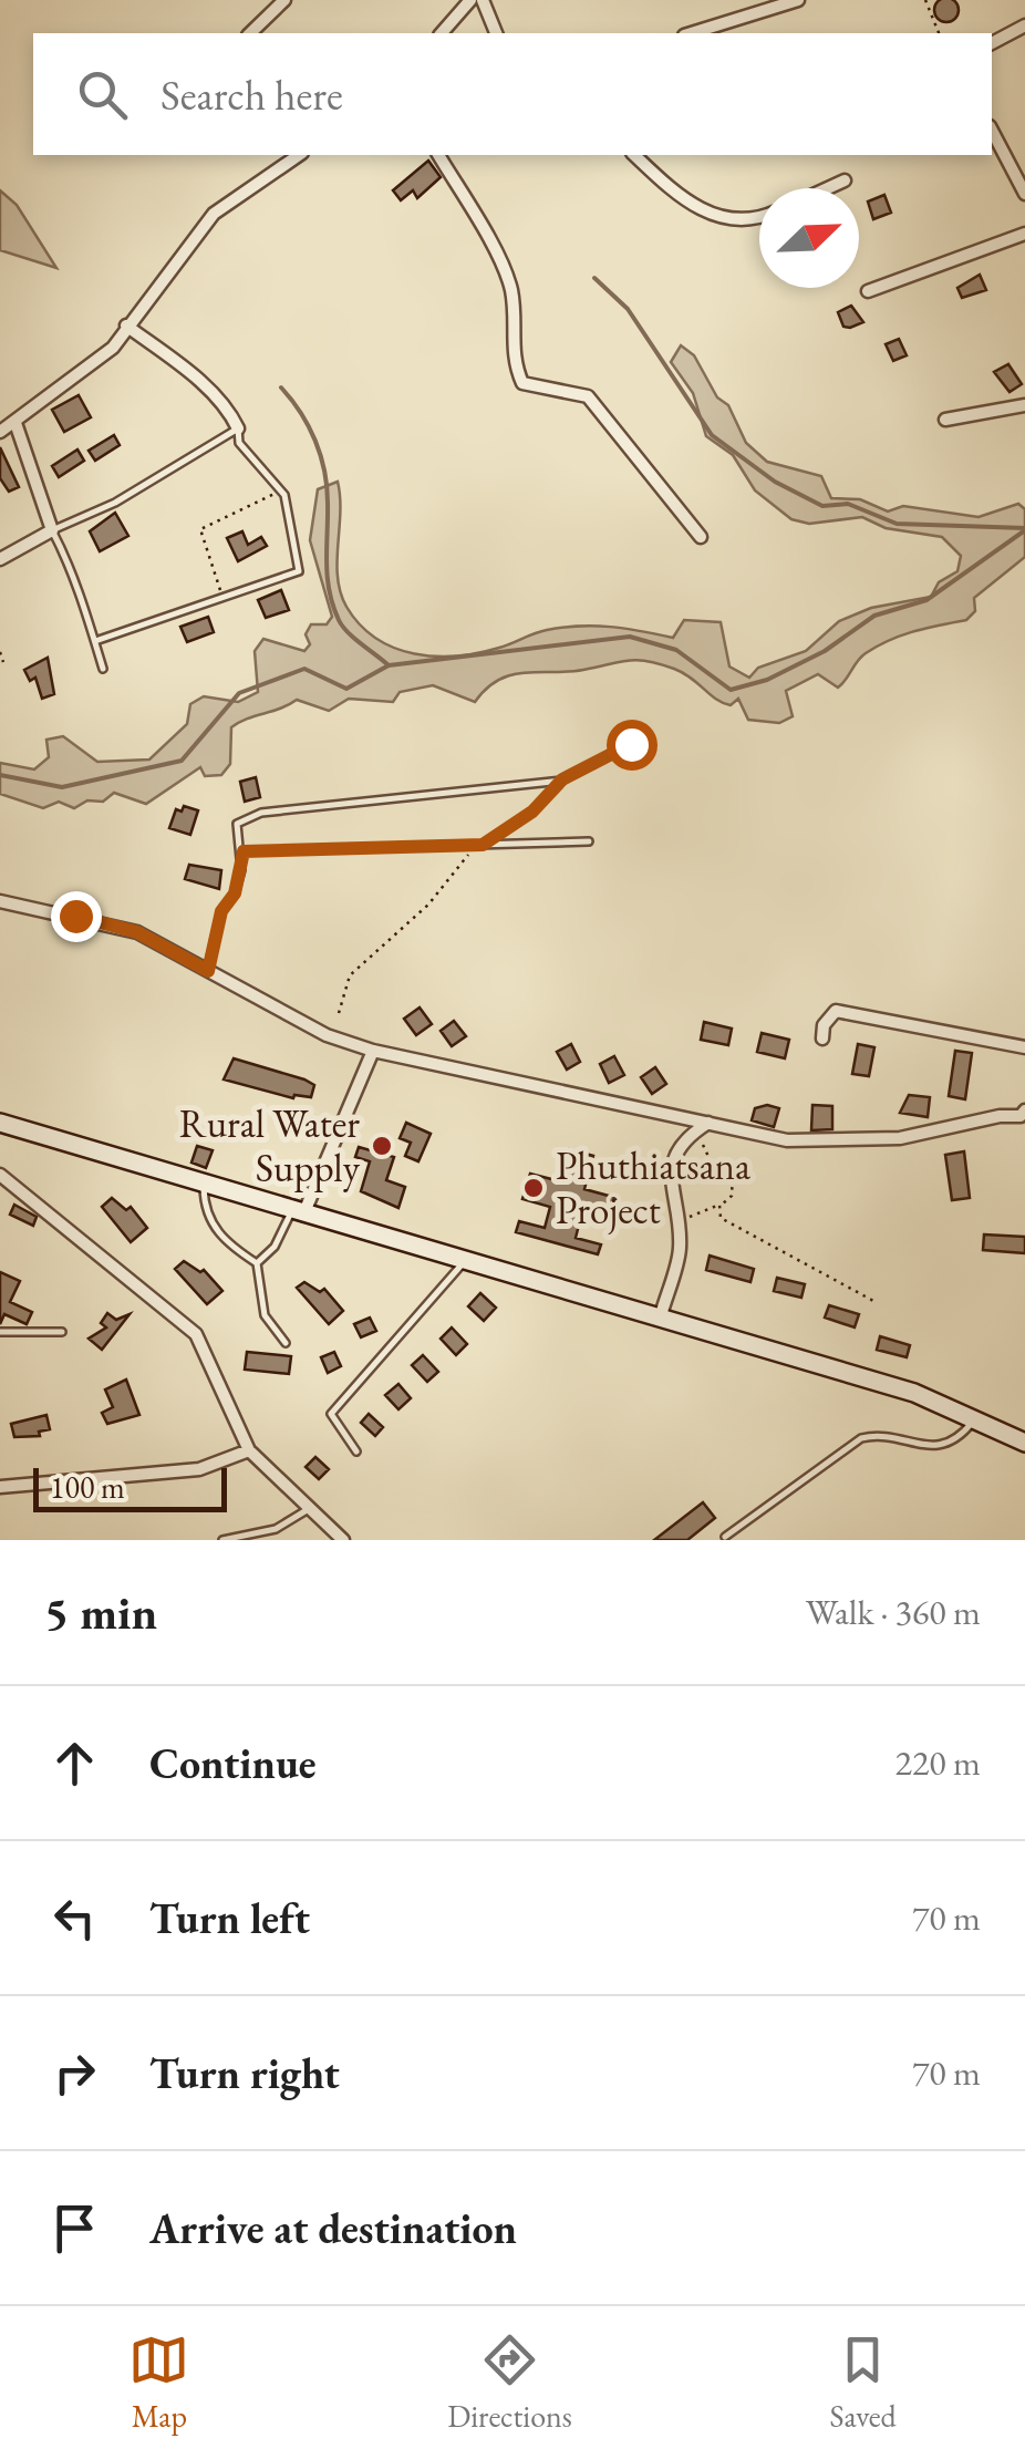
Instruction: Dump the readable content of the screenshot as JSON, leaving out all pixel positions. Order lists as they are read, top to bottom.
{
  "places": ["Rural Water Supply", "Phuthiatsana Project"],
  "scale_bar": "100 m",
  "north": "top right",
  "page": {
    "search": "Search here",
    "scale": "100 m",
    "heading": ["5 min", "Walk · 360 m"],
    "list": [
      ["Continue", "220 m"],
      ["Turn left", "70 m"],
      ["Turn right", "70 m"],
      "Arrive at destination"
    ],
    "nav": ["Map", "Directions", "Saved"]
  }
}
